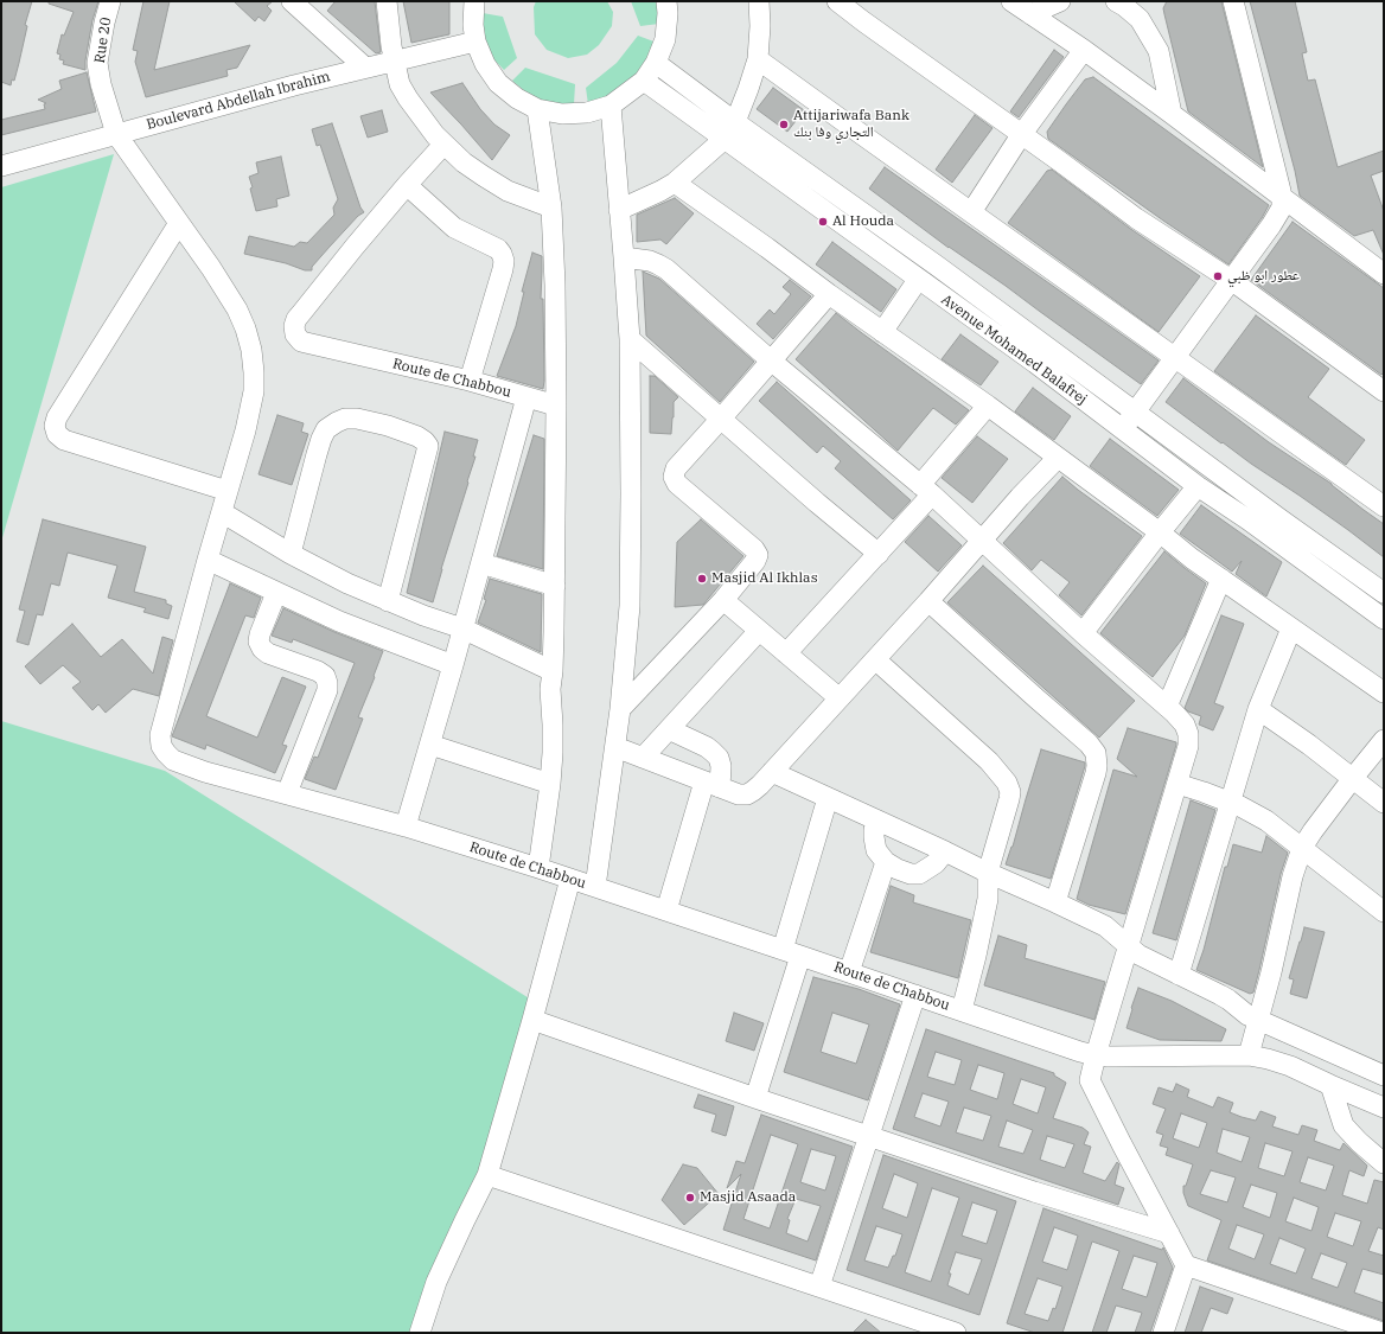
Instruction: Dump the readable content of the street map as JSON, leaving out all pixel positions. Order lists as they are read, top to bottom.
{
  "streets": {
    "street": [
      "Rue 20",
      "Boulevard Abdellah Ibrahim",
      "Avenue Mohamed Balafrej",
      "Route de Chabbou"
    ]
  },
  "crossings": [
    ["Rue 20", "Boulevard Abdellah Ibrahim"],
    ["Rue 20", "Route de Chabbou"]
  ],
  "places": [
    "Attijariwafa Bank التجاري وفا بنك",
    "Al Houda",
    "عطور ابو ظبي",
    "Masjid Al Ikhlas",
    "Masjid Asaada"
  ]
}
